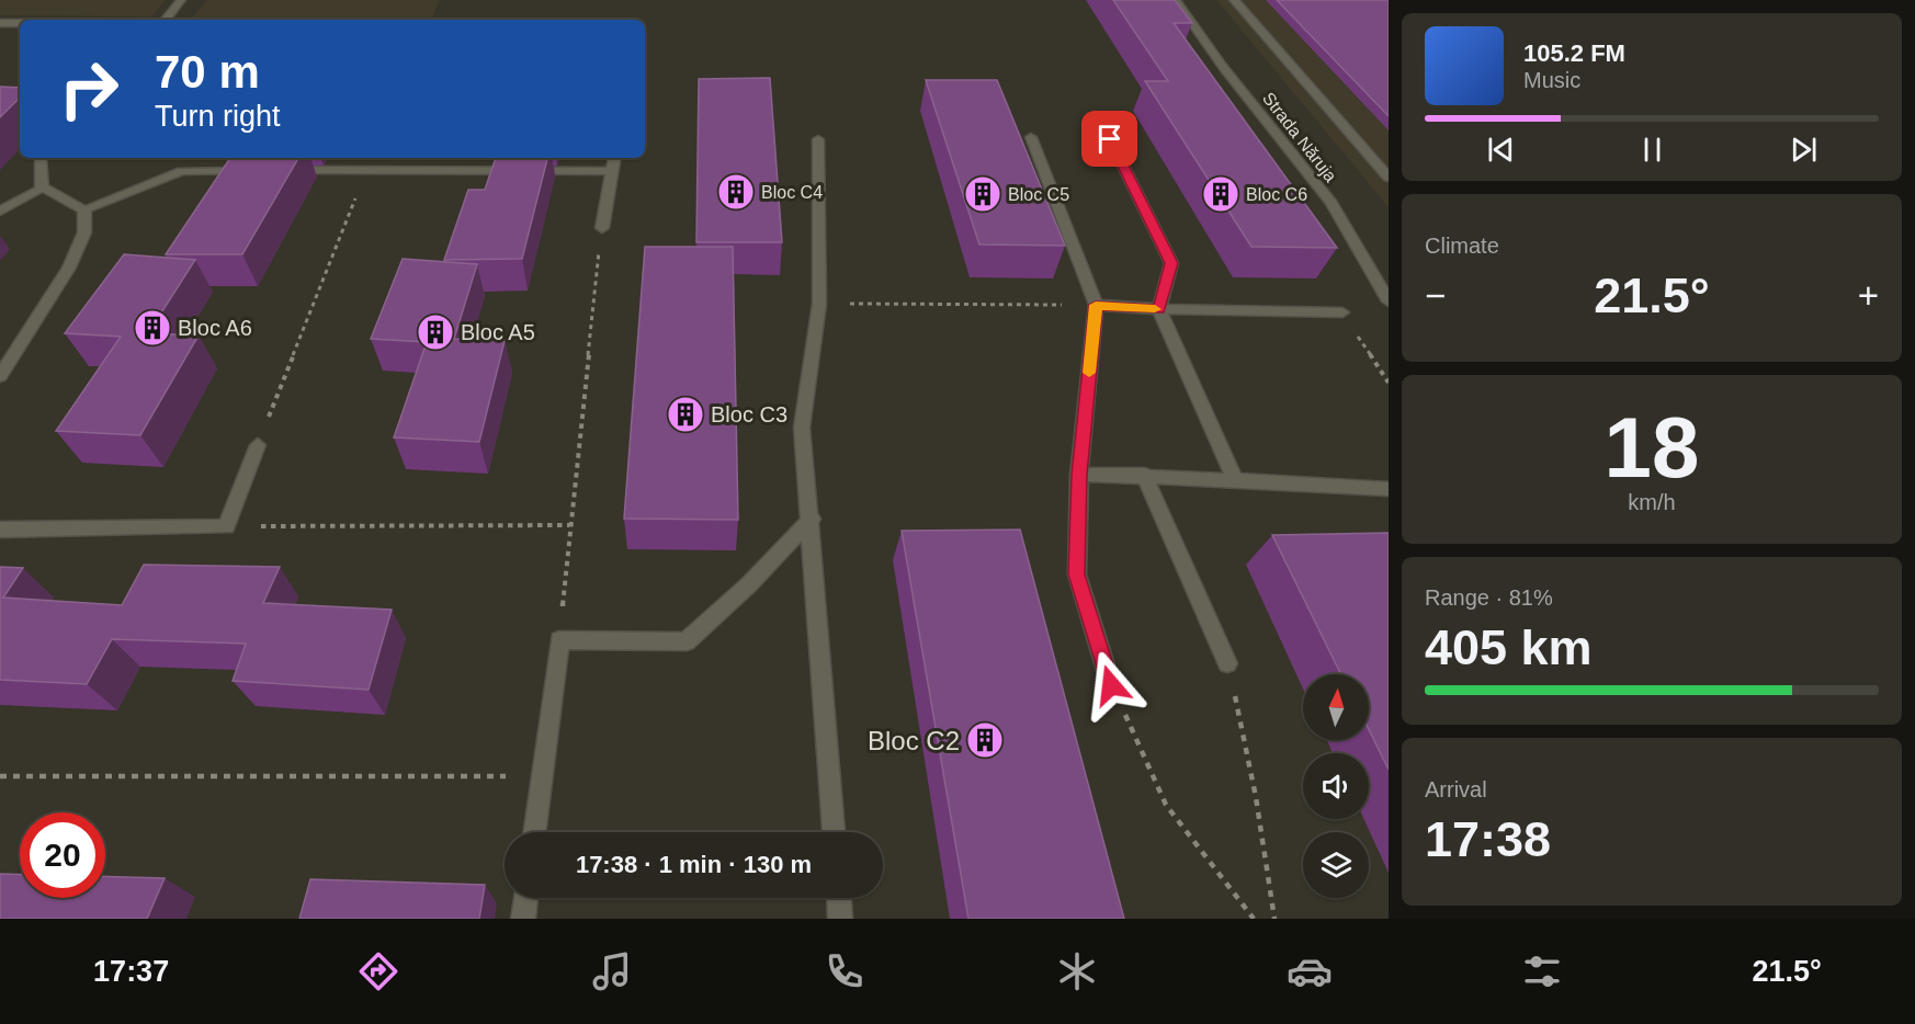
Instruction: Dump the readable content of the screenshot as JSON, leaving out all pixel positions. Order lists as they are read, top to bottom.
{
  "streets": {
    "street": ["Strada Năruja"]
  },
  "places": {
    "building": [
      "Bloc C4",
      "Bloc C5",
      "Bloc C6",
      "Bloc A6",
      "Bloc A5",
      "Bloc C3",
      "Bloc C2"
    ]
  },
  "north": "top",
  "page": {
    "turn": ["70 m", "Turn right"],
    "song": ["105.2 FM", "Music"],
    "tile": [
      "Climate",
      ["18", "km/h"],
      ["Range · 81%", "405 km"],
      ["Arrival", "17:38"]
    ],
    "heat": ["−", "21.5°", "+"],
    "limit": "20",
    "trip": "17:38 · 1 min · 130 m",
    "tabs": ["17:37", "21.5°"]
  }
}
